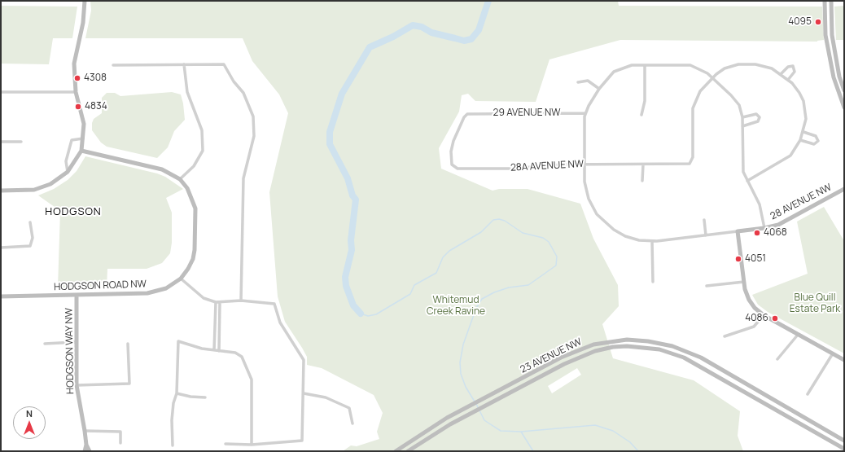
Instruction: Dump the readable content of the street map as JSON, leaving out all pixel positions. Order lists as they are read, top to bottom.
{
  "streets": {
    "main road": [
      "28 AVENUE NW",
      "HODGSON ROAD NW",
      "HODGSON WAY NW",
      "23 AVENUE NW"
    ],
    "street": ["29 AVENUE NW", "28A AVENUE NW"]
  },
  "crossings": [
    ["29 AVENUE NW", "28A AVENUE NW"],
    ["29 AVENUE NW", "28 AVENUE NW"],
    ["28A AVENUE NW", "28 AVENUE NW"],
    ["HODGSON ROAD NW", "HODGSON WAY NW"]
  ],
  "districts": ["HODGSON"],
  "parks": ["Blue Quill Estate Park", "Whitemud Creek Ravine"],
  "places": [
    "4095",
    "4308",
    "4834",
    "4068",
    "4051",
    "4086"
  ],
  "north": "top"
}
